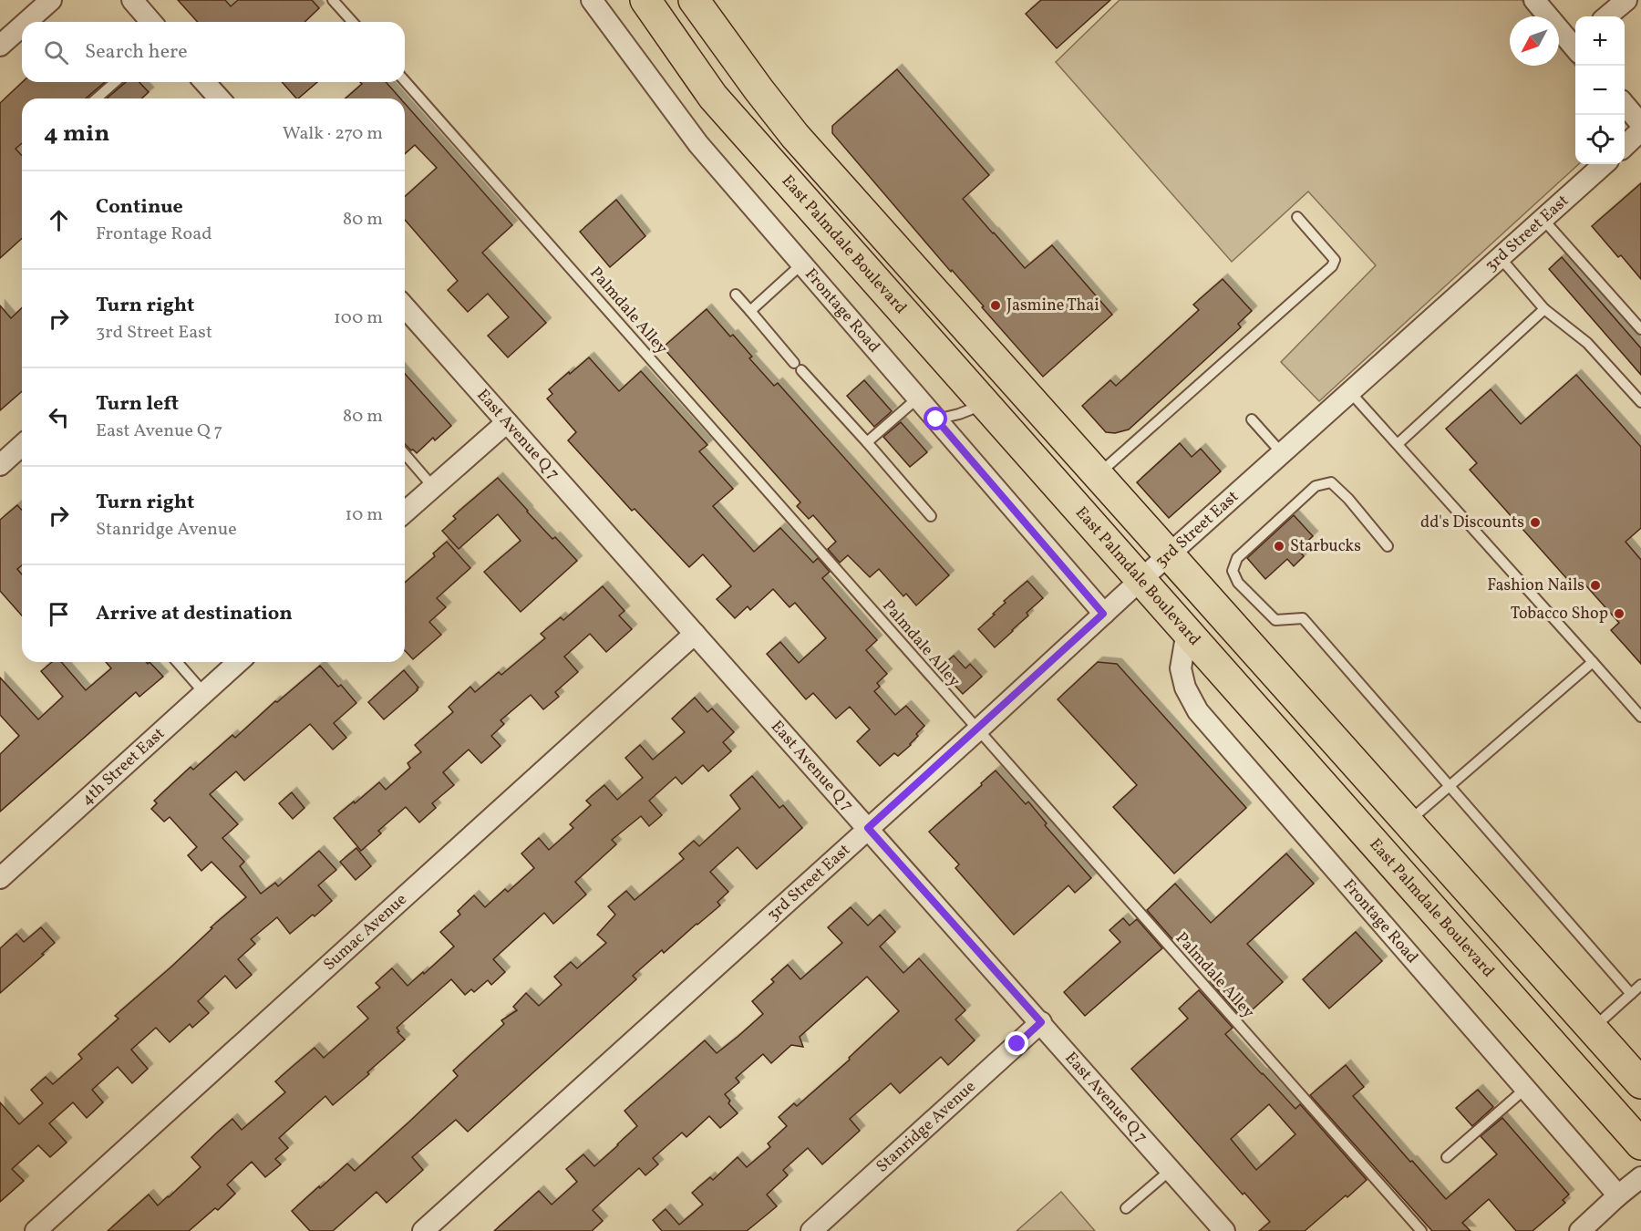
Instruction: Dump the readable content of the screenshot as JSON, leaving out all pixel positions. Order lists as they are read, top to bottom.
{
  "streets": {
    "highway": ["East Palmdale Boulevard"],
    "street": [
      "3rd Street East",
      "Frontage Road",
      "East Avenue Q 7",
      "4th Street East",
      "Sumac Avenue",
      "Stanridge Avenue"
    ],
    "lane": ["Palmdale Alley"]
  },
  "crossings": [
    ["3rd Street East", "East Palmdale Boulevard"],
    ["3rd Street East", "Palmdale Alley"],
    ["3rd Street East", "Frontage Road"],
    ["3rd Street East", "East Avenue Q 7"],
    ["East Palmdale Boulevard", "Frontage Road"],
    ["East Avenue Q 7", "Sumac Avenue"],
    ["East Avenue Q 7", "Stanridge Avenue"]
  ],
  "places": [
    "Jasmine Thai",
    "dd's Discounts",
    "Starbucks",
    "Fashion Nails",
    "Tobacco Shop"
  ],
  "north": "bottom left",
  "page": {
    "map_buttons": ["+", "−"],
    "search": "Search here",
    "heading": ["4 min", "Walk · 270 m"],
    "list": [
      ["Continue", "Frontage Road", "80 m"],
      ["Turn right", "3rd Street East", "100 m"],
      ["Turn left", "East Avenue Q 7", "80 m"],
      ["Turn right", "Stanridge Avenue", "10 m"],
      "Arrive at destination"
    ]
  }
}
